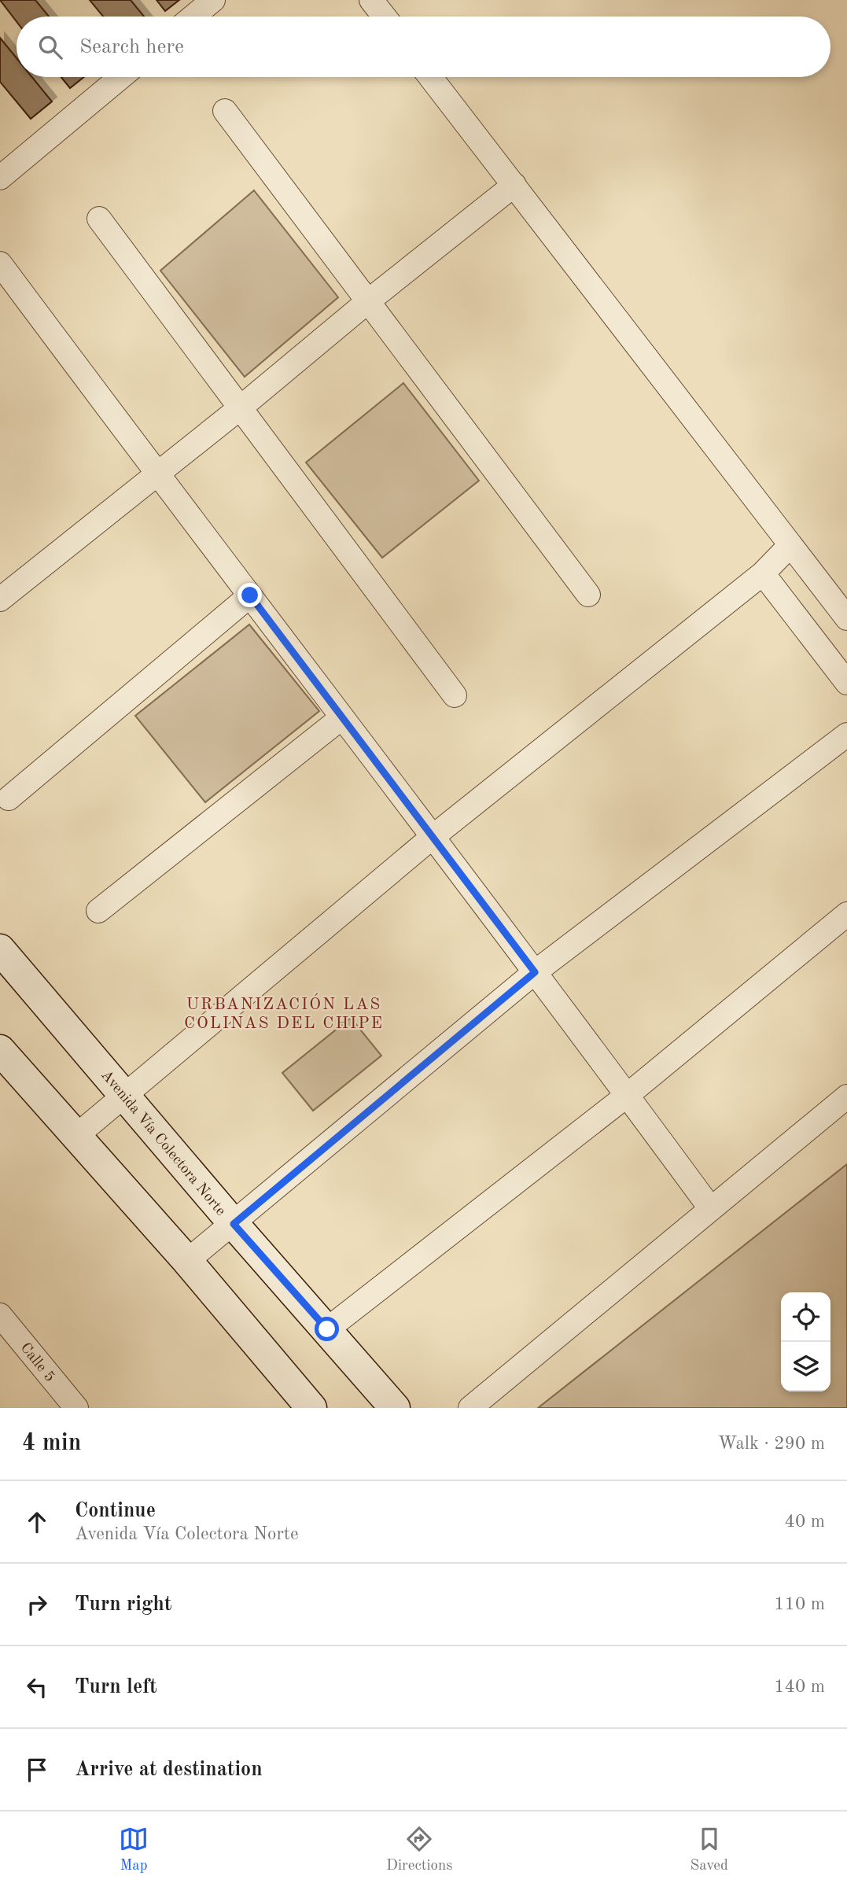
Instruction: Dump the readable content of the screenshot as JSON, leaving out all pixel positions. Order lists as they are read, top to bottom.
{
  "streets": {
    "street": ["Avenida Vía Colectora Norte", "Calle 5"]
  },
  "districts": ["URBANIZACIÓN LAS COLINAS DEL CHIPE"],
  "page": {
    "search": "Search here",
    "heading": ["4 min", "Walk · 290 m"],
    "list": [
      ["Continue", "Avenida Vía Colectora Norte", "40 m"],
      ["Turn right", "110 m"],
      ["Turn left", "140 m"],
      "Arrive at destination"
    ],
    "nav": ["Map", "Directions", "Saved"]
  }
}
